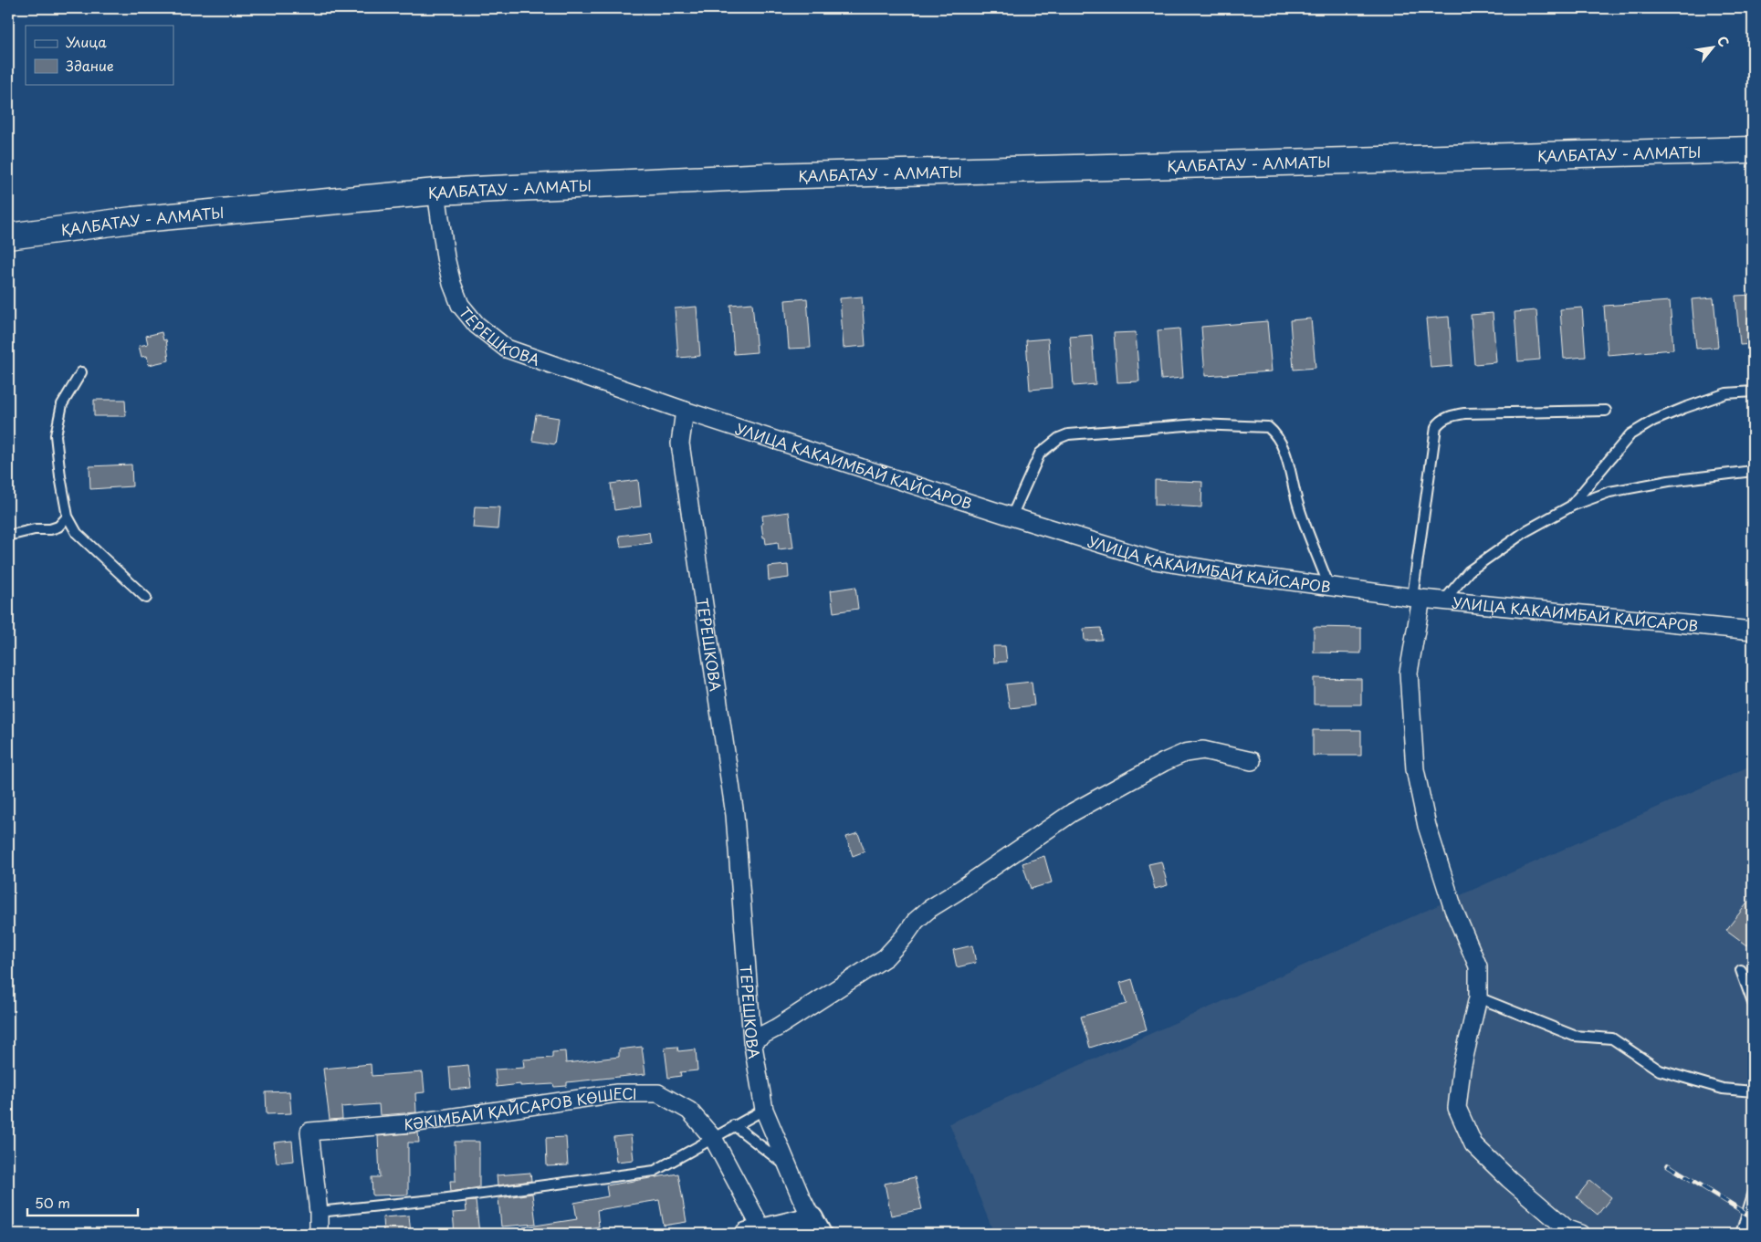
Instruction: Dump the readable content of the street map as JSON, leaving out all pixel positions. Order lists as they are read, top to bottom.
{
  "streets": {
    "highway": ["ҚАЛБАТАУ - АЛМАТЫ"],
    "street": ["ТЕРЕШКОВА", "УЛИЦА КАКАИМБАЙ КАЙСАРОВ", "КӘКІМБАЙ ҚАЙСАРОВ КӨШЕСІ"]
  },
  "crossings": [
    ["ҚАЛБАТАУ - АЛМАТЫ", "ТЕРЕШКОВА"],
    ["ТЕРЕШКОВА", "УЛИЦА КАКАИМБАЙ КАЙСАРОВ"],
    ["ТЕРЕШКОВА", "КӘКІМБАЙ ҚАЙСАРОВ КӨШЕСІ"]
  ],
  "legend": ["Улица", "Здание"],
  "scale_bar": "50 m",
  "north": "top right"
}
